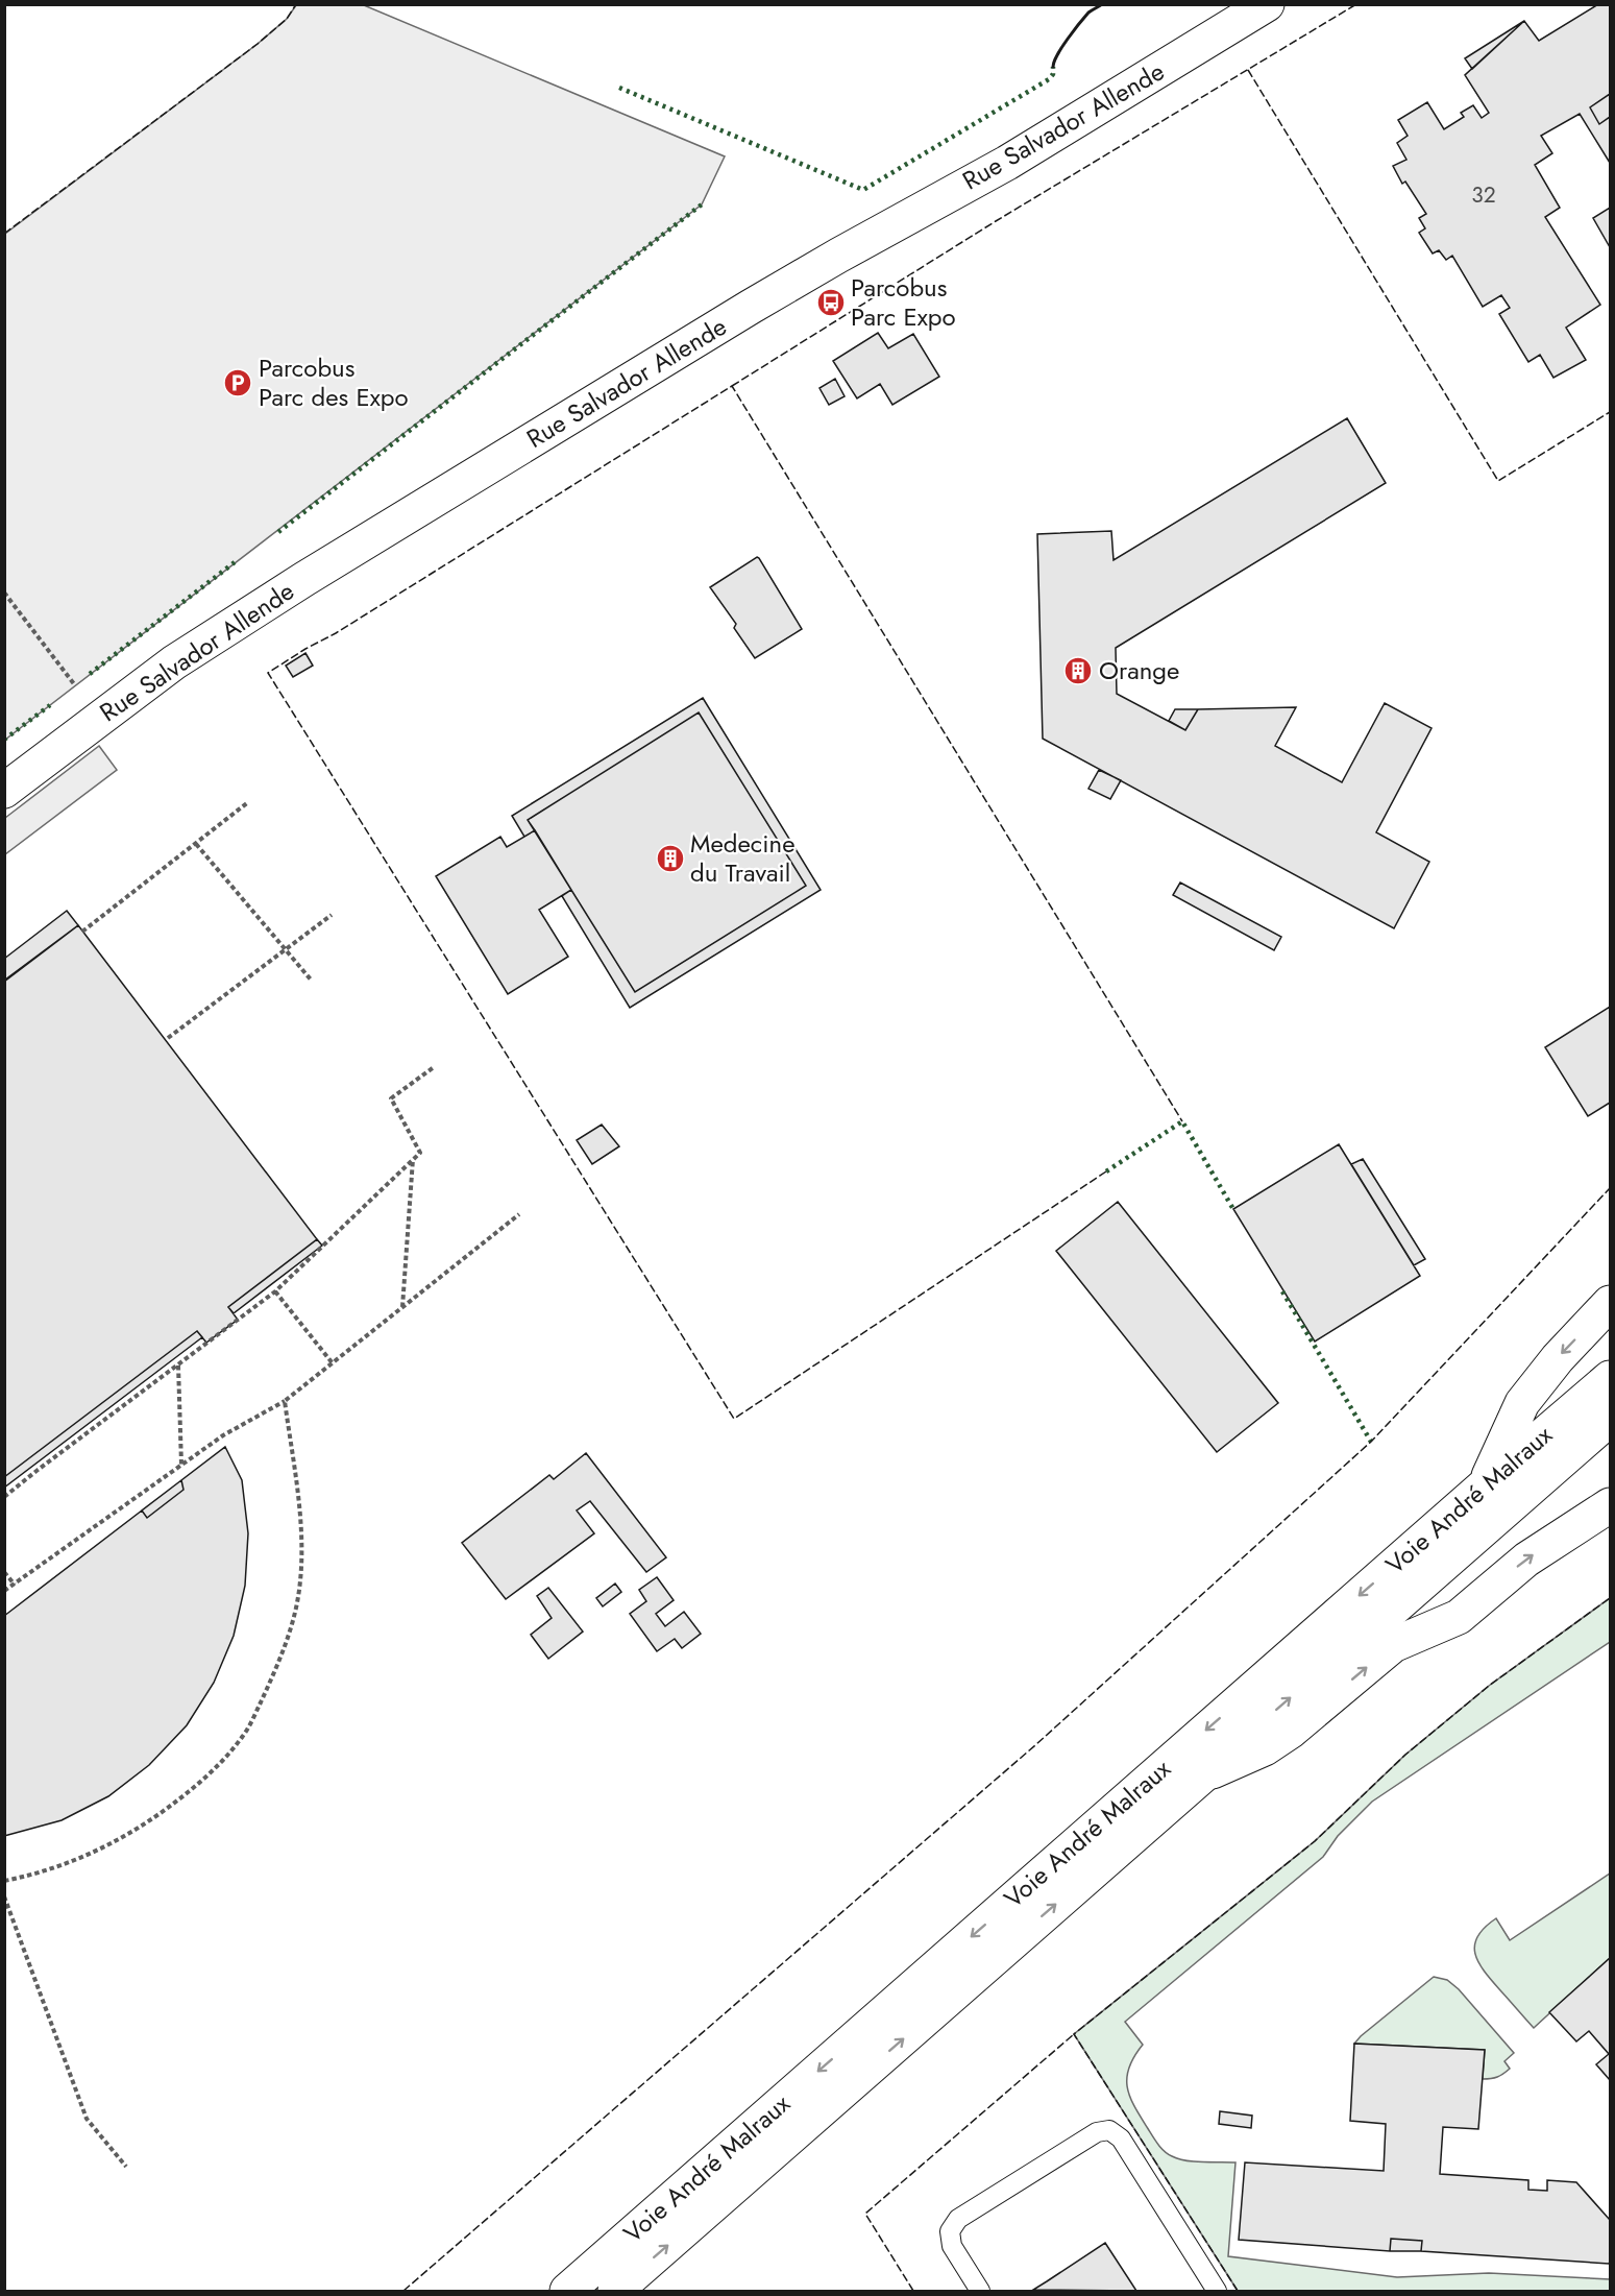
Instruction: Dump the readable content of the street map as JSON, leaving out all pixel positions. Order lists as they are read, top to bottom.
{
  "streets": {
    "main road": ["Rue Salvador Allende", "Voie André Malraux"]
  },
  "places": {
    "bus stop": ["Parcobus Parc Expo"],
    "parking": ["Parcobus Parc des Expo"],
    "building": ["Orange", "Medecine du Travail"]
  },
  "house_numbers": ["32"]
}
